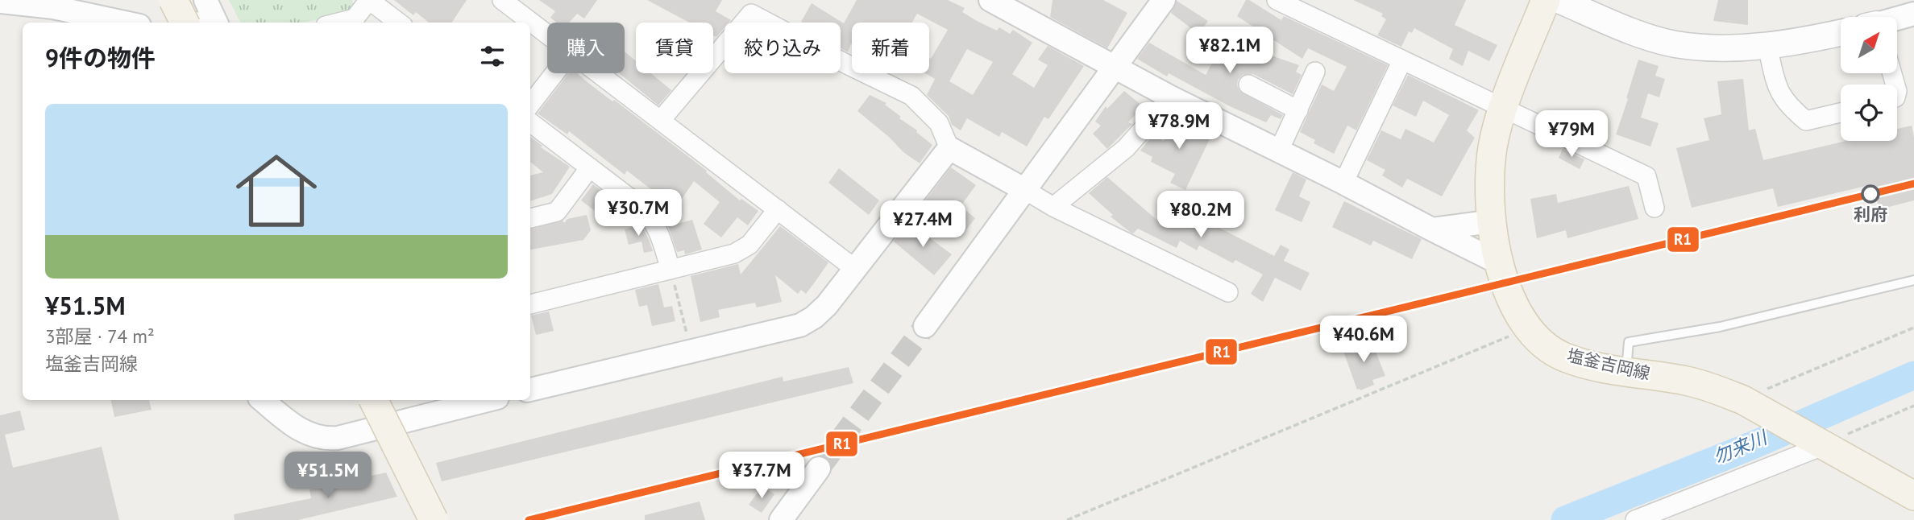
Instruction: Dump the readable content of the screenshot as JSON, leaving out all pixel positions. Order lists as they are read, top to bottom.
{
  "streets": {
    "main road": ["塩釜吉岡線"]
  },
  "water": ["勿来川"],
  "places": ["利府"],
  "lines": ["transit line R1"],
  "north": "top right",
  "page": {
    "chip": [
      "購入",
      "賃貸",
      "絞り込み",
      "新着"
    ],
    "heading": "9件の物件",
    "price": [
      "¥82.1M",
      "¥78.9M",
      "¥79M",
      "¥30.7M",
      "¥80.2M",
      "¥27.4M",
      "¥40.6M",
      "¥51.5M",
      "¥37.7M"
    ],
    "list": [
      {
        "name": "¥51.5M",
        "note": "3部屋 · 74 m² · 塩釜吉岡線"
      }
    ]
  }
}
